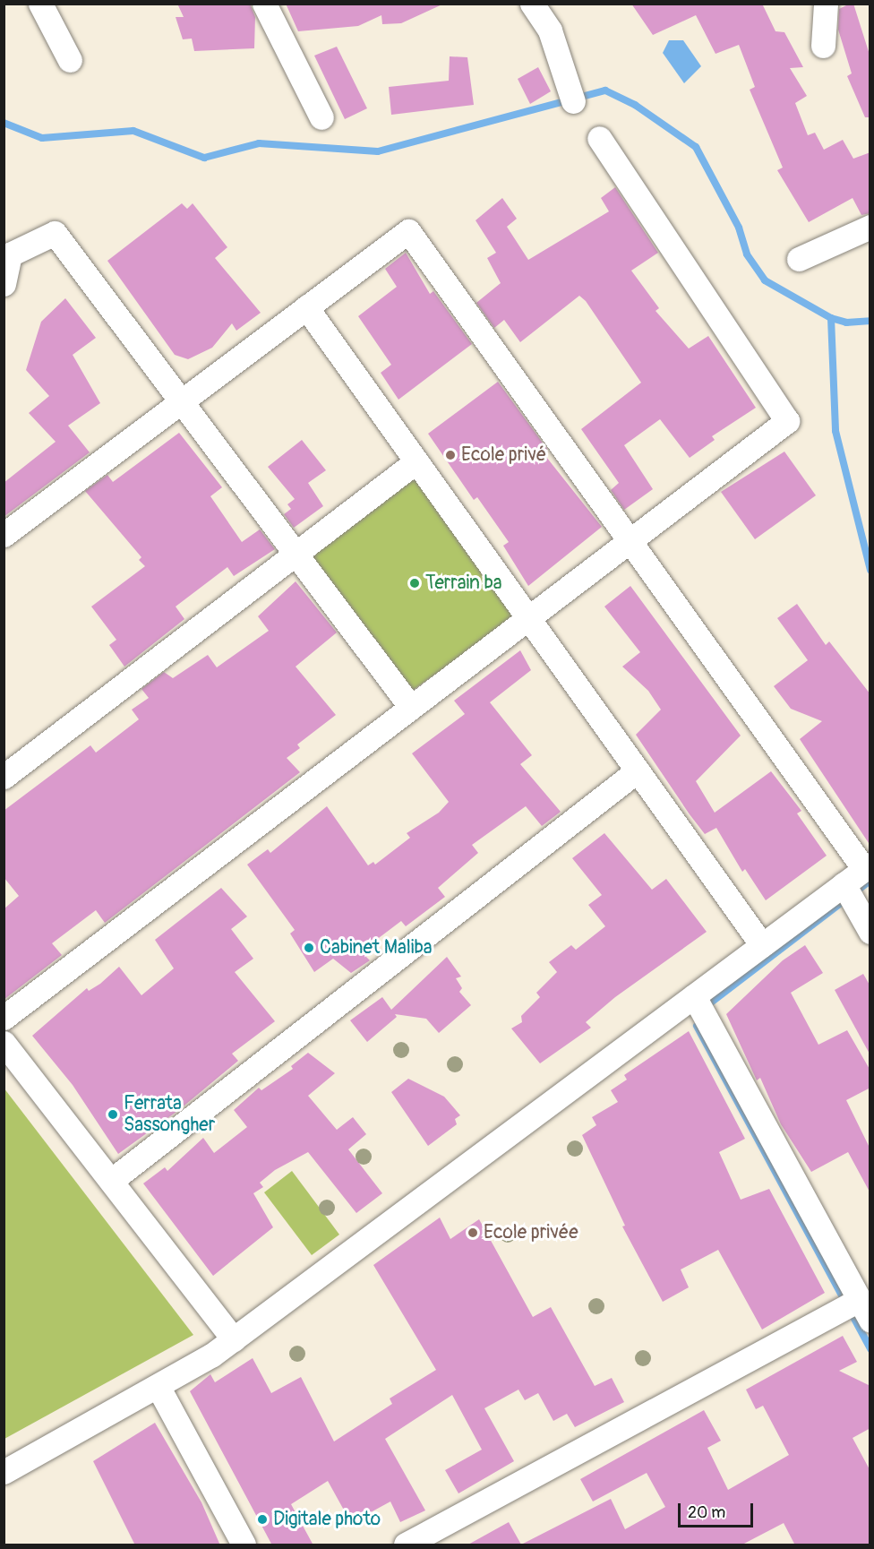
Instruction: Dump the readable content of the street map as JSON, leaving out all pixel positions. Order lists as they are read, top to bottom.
{
  "places": [
    "Ecole privé",
    "Terrain ba",
    "Cabinet Maliba",
    "Ferrata Sassongher",
    "Ecole privée",
    "Digitale photo"
  ],
  "scale_bar": "20 m"
}
